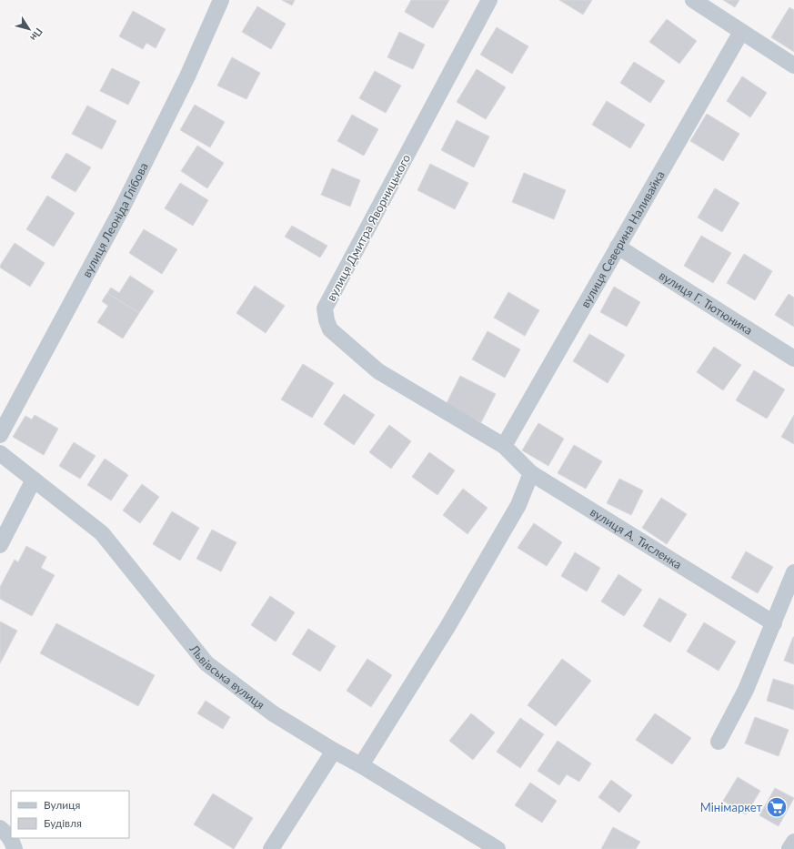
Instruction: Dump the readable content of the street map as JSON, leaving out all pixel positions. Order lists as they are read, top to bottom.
{
  "streets": {
    "street": [
      "вулиця Леоніда Глібова",
      "вулиця Дмитра Яворницького",
      "вулиця Северина Наливайка",
      "вулиця Г. Тютюника",
      "вулиця А. Тисленка",
      "Львівська вулиця"
    ]
  },
  "crossings": [
    ["вулиця Дмитра Яворницького", "вулиця Северина Наливайка"],
    ["вулиця Дмитра Яворницького", "вулиця А. Тисленка"],
    ["вулиця Северина Наливайка", "вулиця Г. Тютюника"],
    ["вулиця Северина Наливайка", "вулиця А. Тисленка"]
  ],
  "places": {
    "supermarket": ["Мінімаркет"]
  },
  "legend": ["Вулиця", "Будівля"],
  "north": "bottom right"
}
